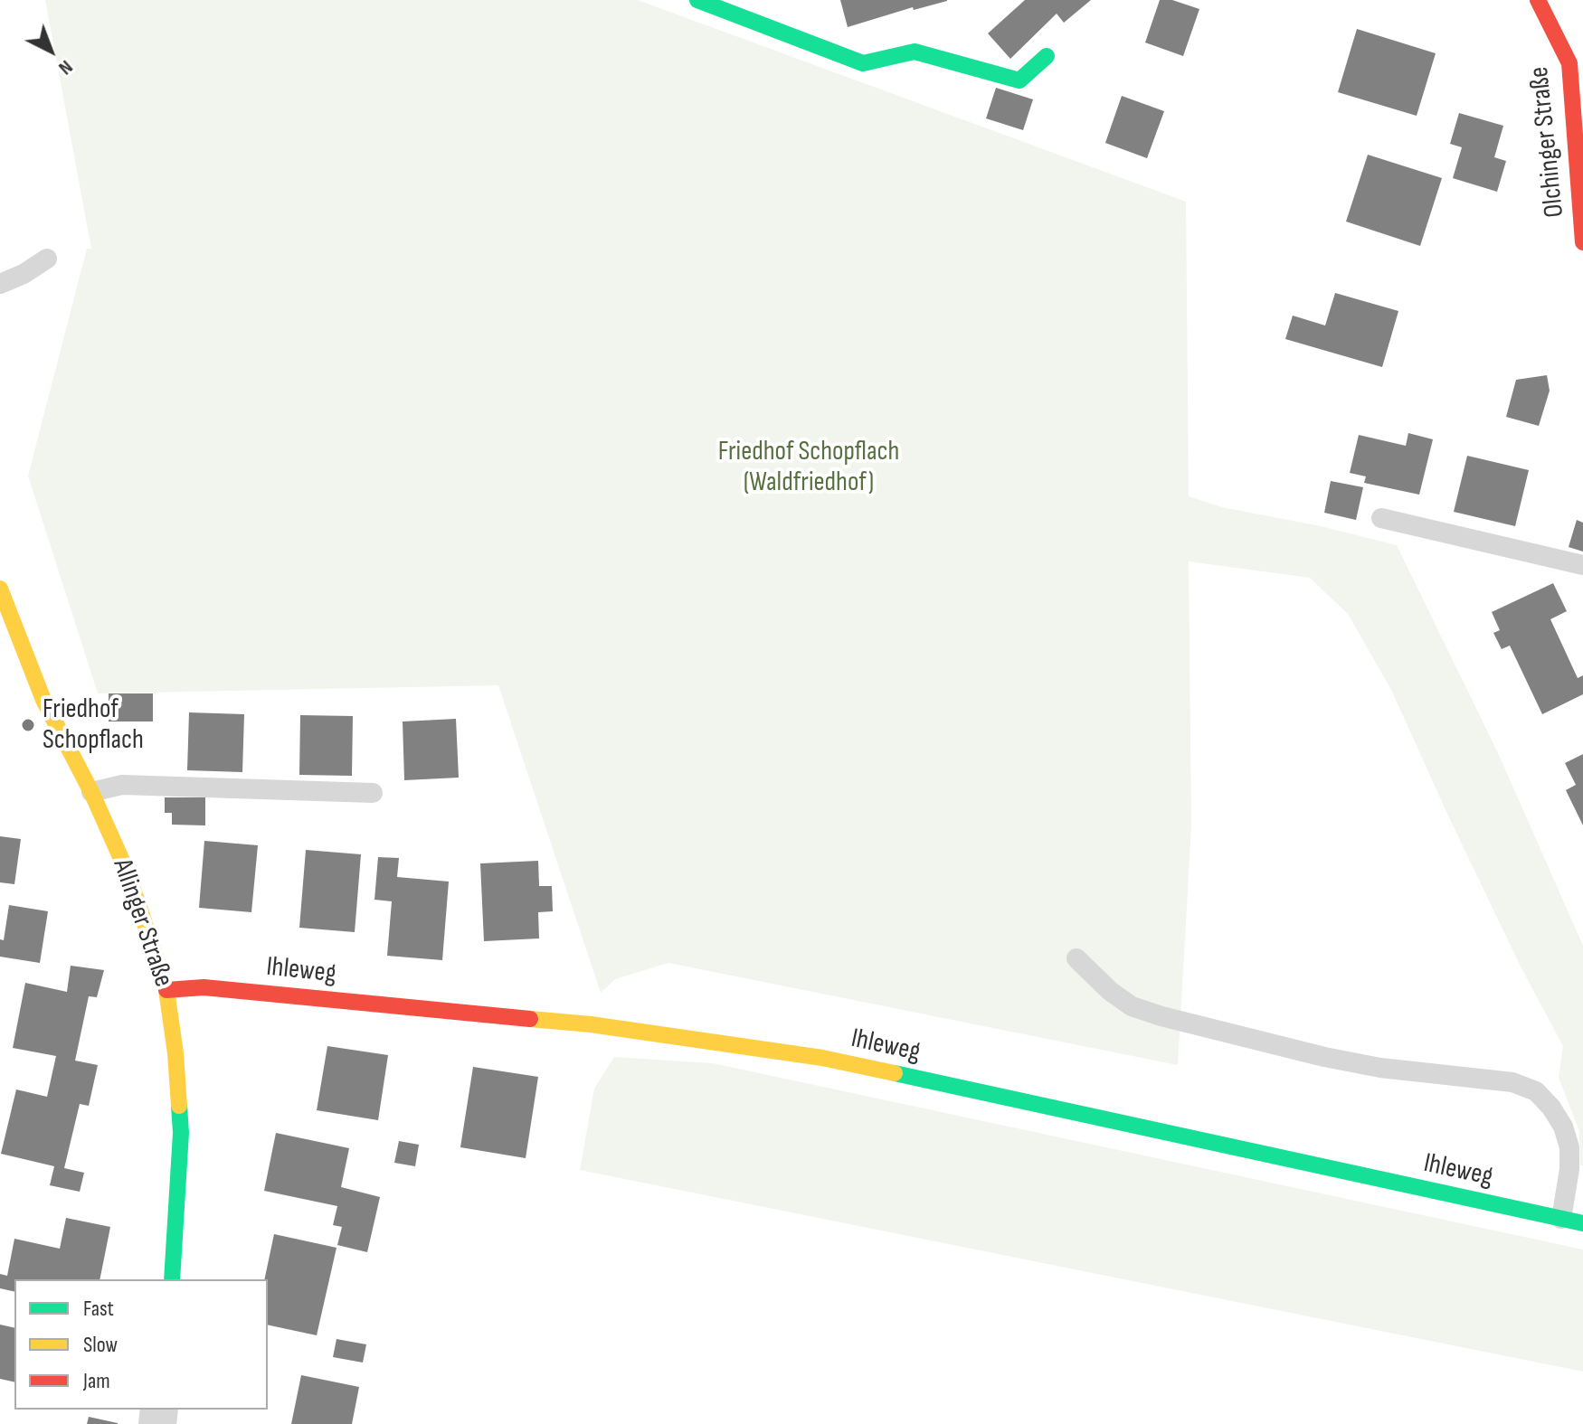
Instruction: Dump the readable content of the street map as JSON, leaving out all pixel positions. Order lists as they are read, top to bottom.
{
  "streets": {
    "street": ["Olchinger Straße", "Allinger Straße", "Ihleweg"]
  },
  "crossings": [
    ["Allinger Straße", "Ihleweg"]
  ],
  "parks": ["Friedhof Schopflach (Waldfriedhof)"],
  "places": ["Friedhof Schopflach"],
  "legend": ["Fast", "Slow", "Jam"],
  "north": "bottom right"
}
